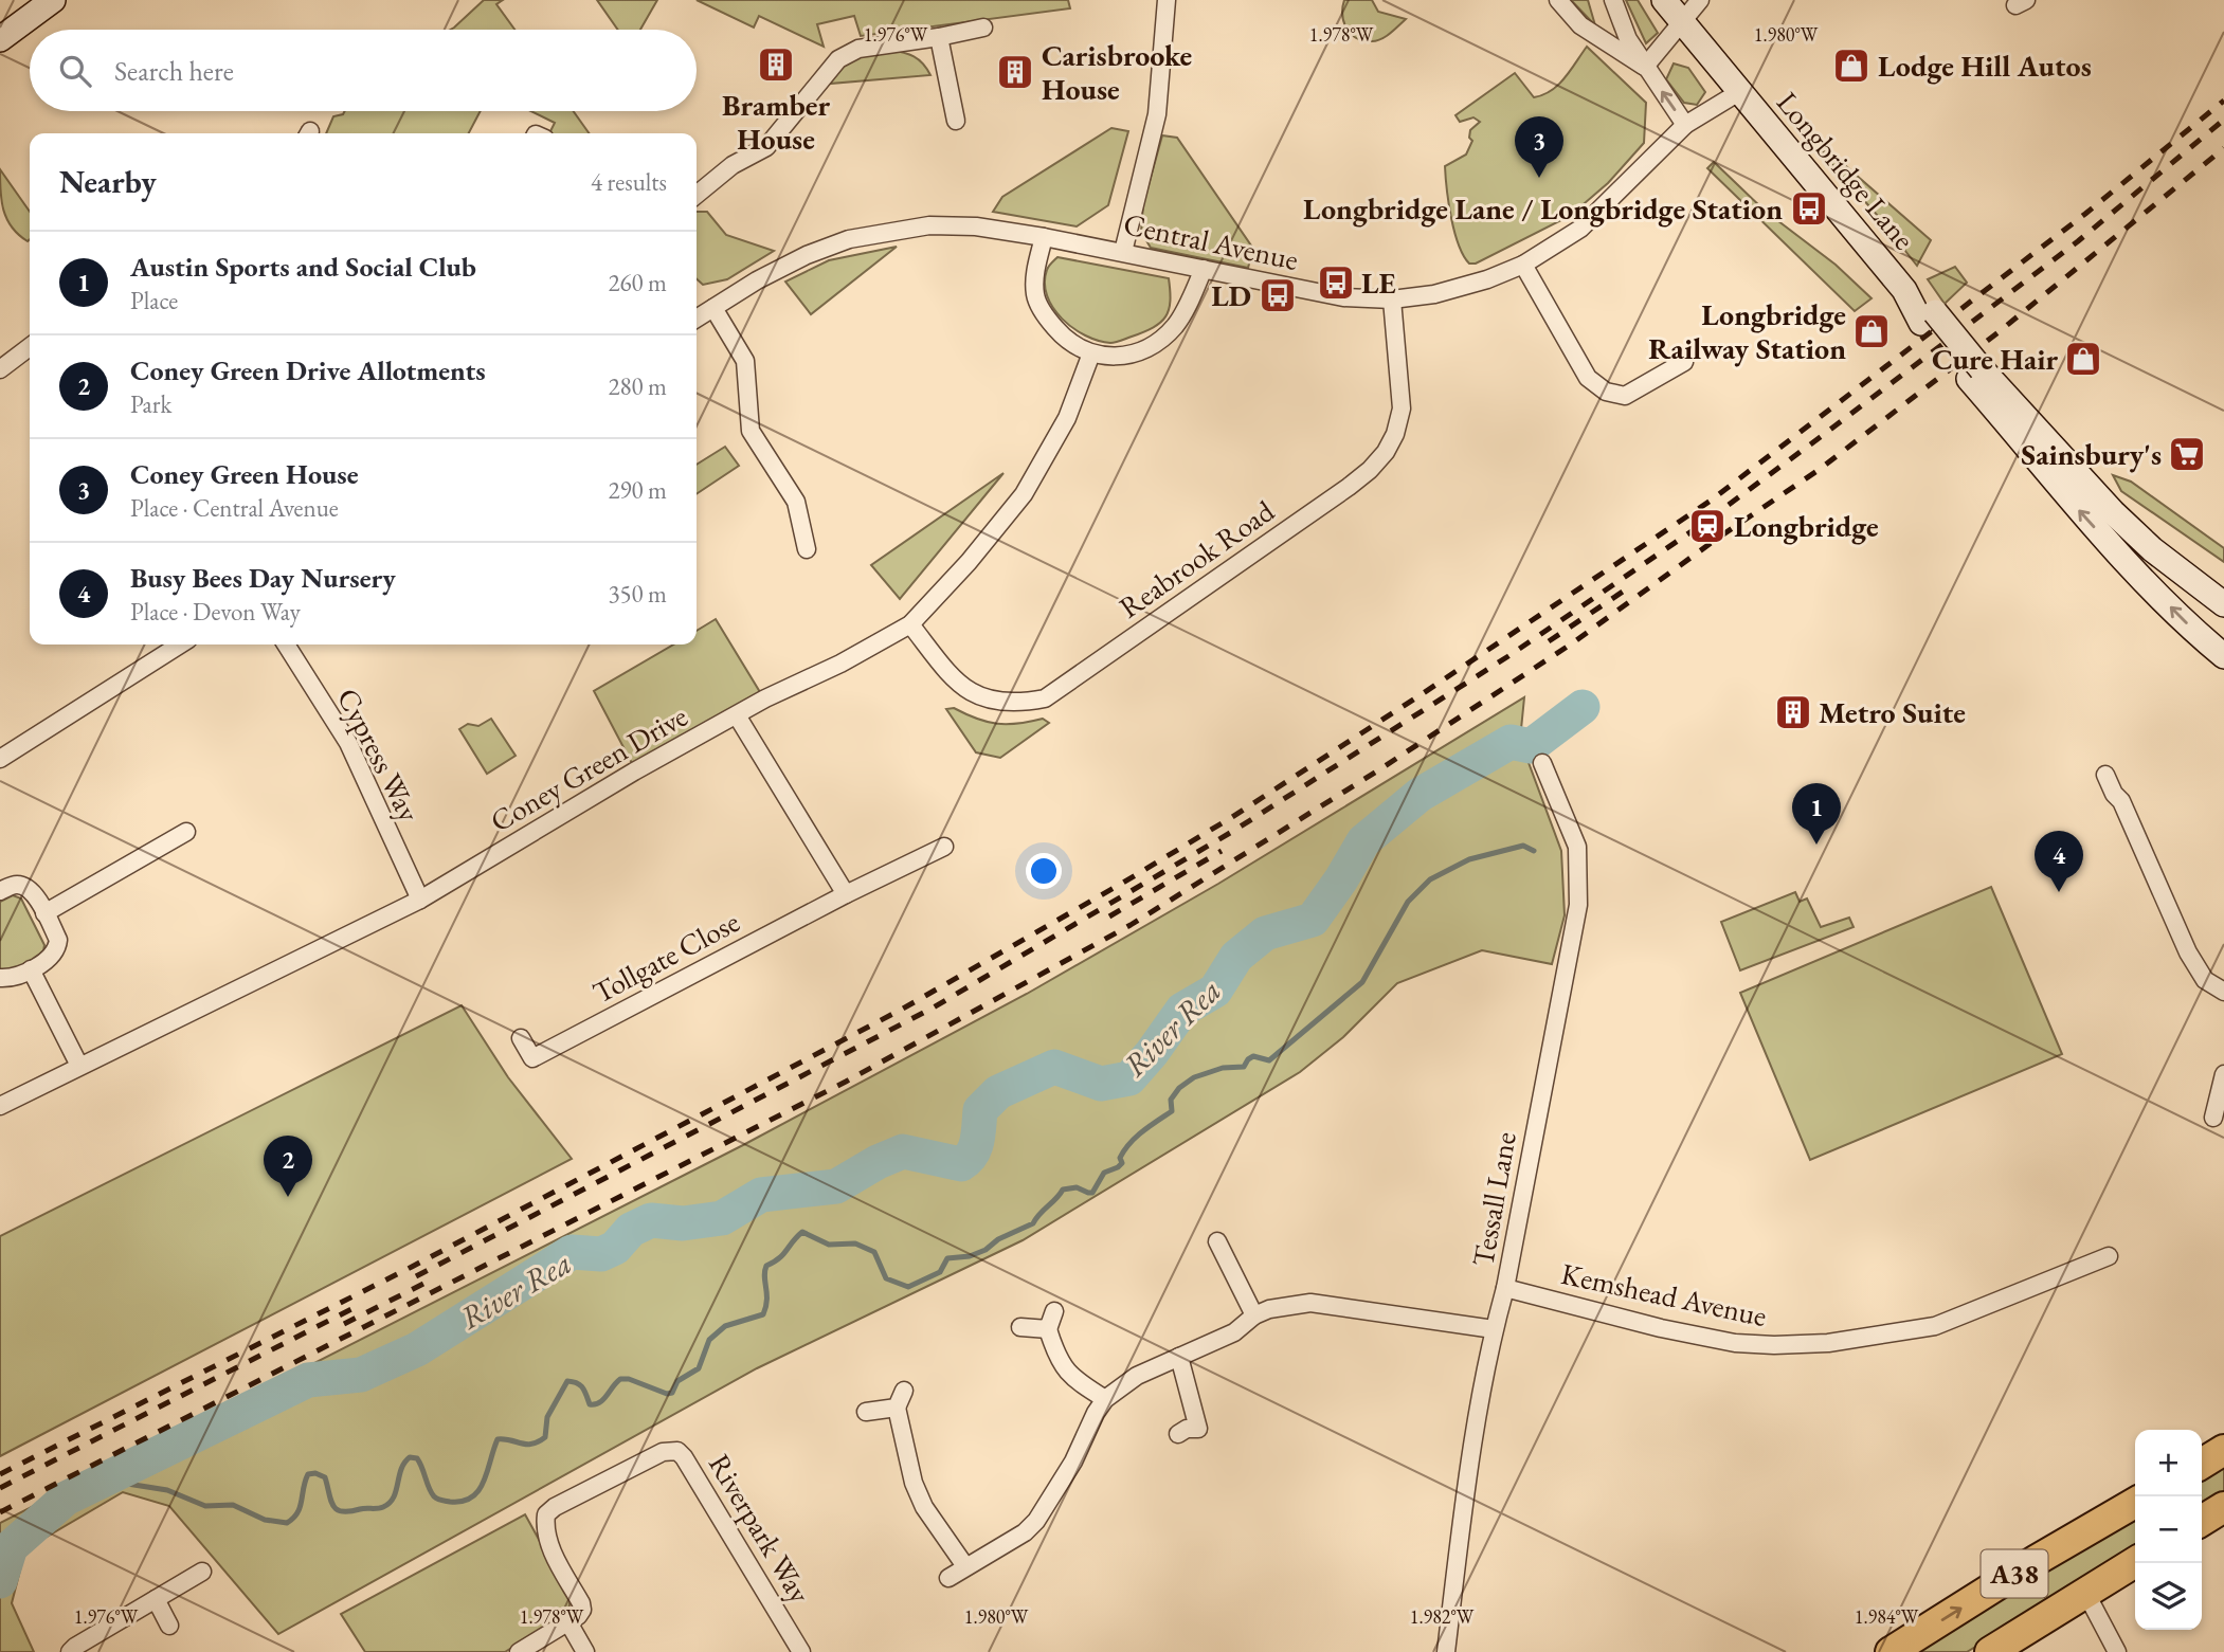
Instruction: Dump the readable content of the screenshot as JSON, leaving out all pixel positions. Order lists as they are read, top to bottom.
{
  "streets": {
    "highway": ["A38"],
    "street": [
      "Longbridge Lane",
      "Central Avenue",
      "Reabrook Road",
      "Cypress Way",
      "Coney Green Drive",
      "Tollgate Close",
      "Tessall Lane",
      "Kemshead Avenue",
      "Riverpark Way"
    ]
  },
  "crossings": [
    ["Longbridge Lane", "Central Avenue"],
    ["Central Avenue", "Reabrook Road"],
    ["Reabrook Road", "Coney Green Drive"],
    ["Cypress Way", "Coney Green Drive"],
    ["Tessall Lane", "Kemshead Avenue"]
  ],
  "water": ["River Rea"],
  "places": {
    "building": ["Bramber House", "Carisbrooke House", "Metro Suite"],
    "shop": ["Lodge Hill Autos", "Longbridge Railway Station", "Cure Hair"],
    "bus stop": ["Longbridge Lane / Longbridge Station", "LE", "LD"],
    "supermarket": ["Sainsbury's"],
    "station": ["Longbridge"]
  },
  "page": {
    "search": "Search here",
    "pins": [
      "3",
      "1",
      "4",
      "2"
    ],
    "heading": ["Nearby", "4 results"],
    "list": [
      {
        "mark": "1",
        "name": "Austin Sports and Social Club",
        "note": "Place",
        "value": "260 m"
      },
      {
        "mark": "2",
        "name": "Coney Green Drive Allotments",
        "note": "Park",
        "value": "280 m"
      },
      {
        "mark": "3",
        "name": "Coney Green House",
        "note": "Place · Central Avenue",
        "value": "290 m"
      },
      {
        "mark": "4",
        "name": "Busy Bees Day Nursery",
        "note": "Place · Devon Way",
        "value": "350 m"
      }
    ],
    "map_buttons": ["+", "−"]
  },
  "coordinates": [
    "1.976°W",
    "1.978°W",
    "1.980°W",
    "1.982°W",
    "1.984°W"
  ]
}
